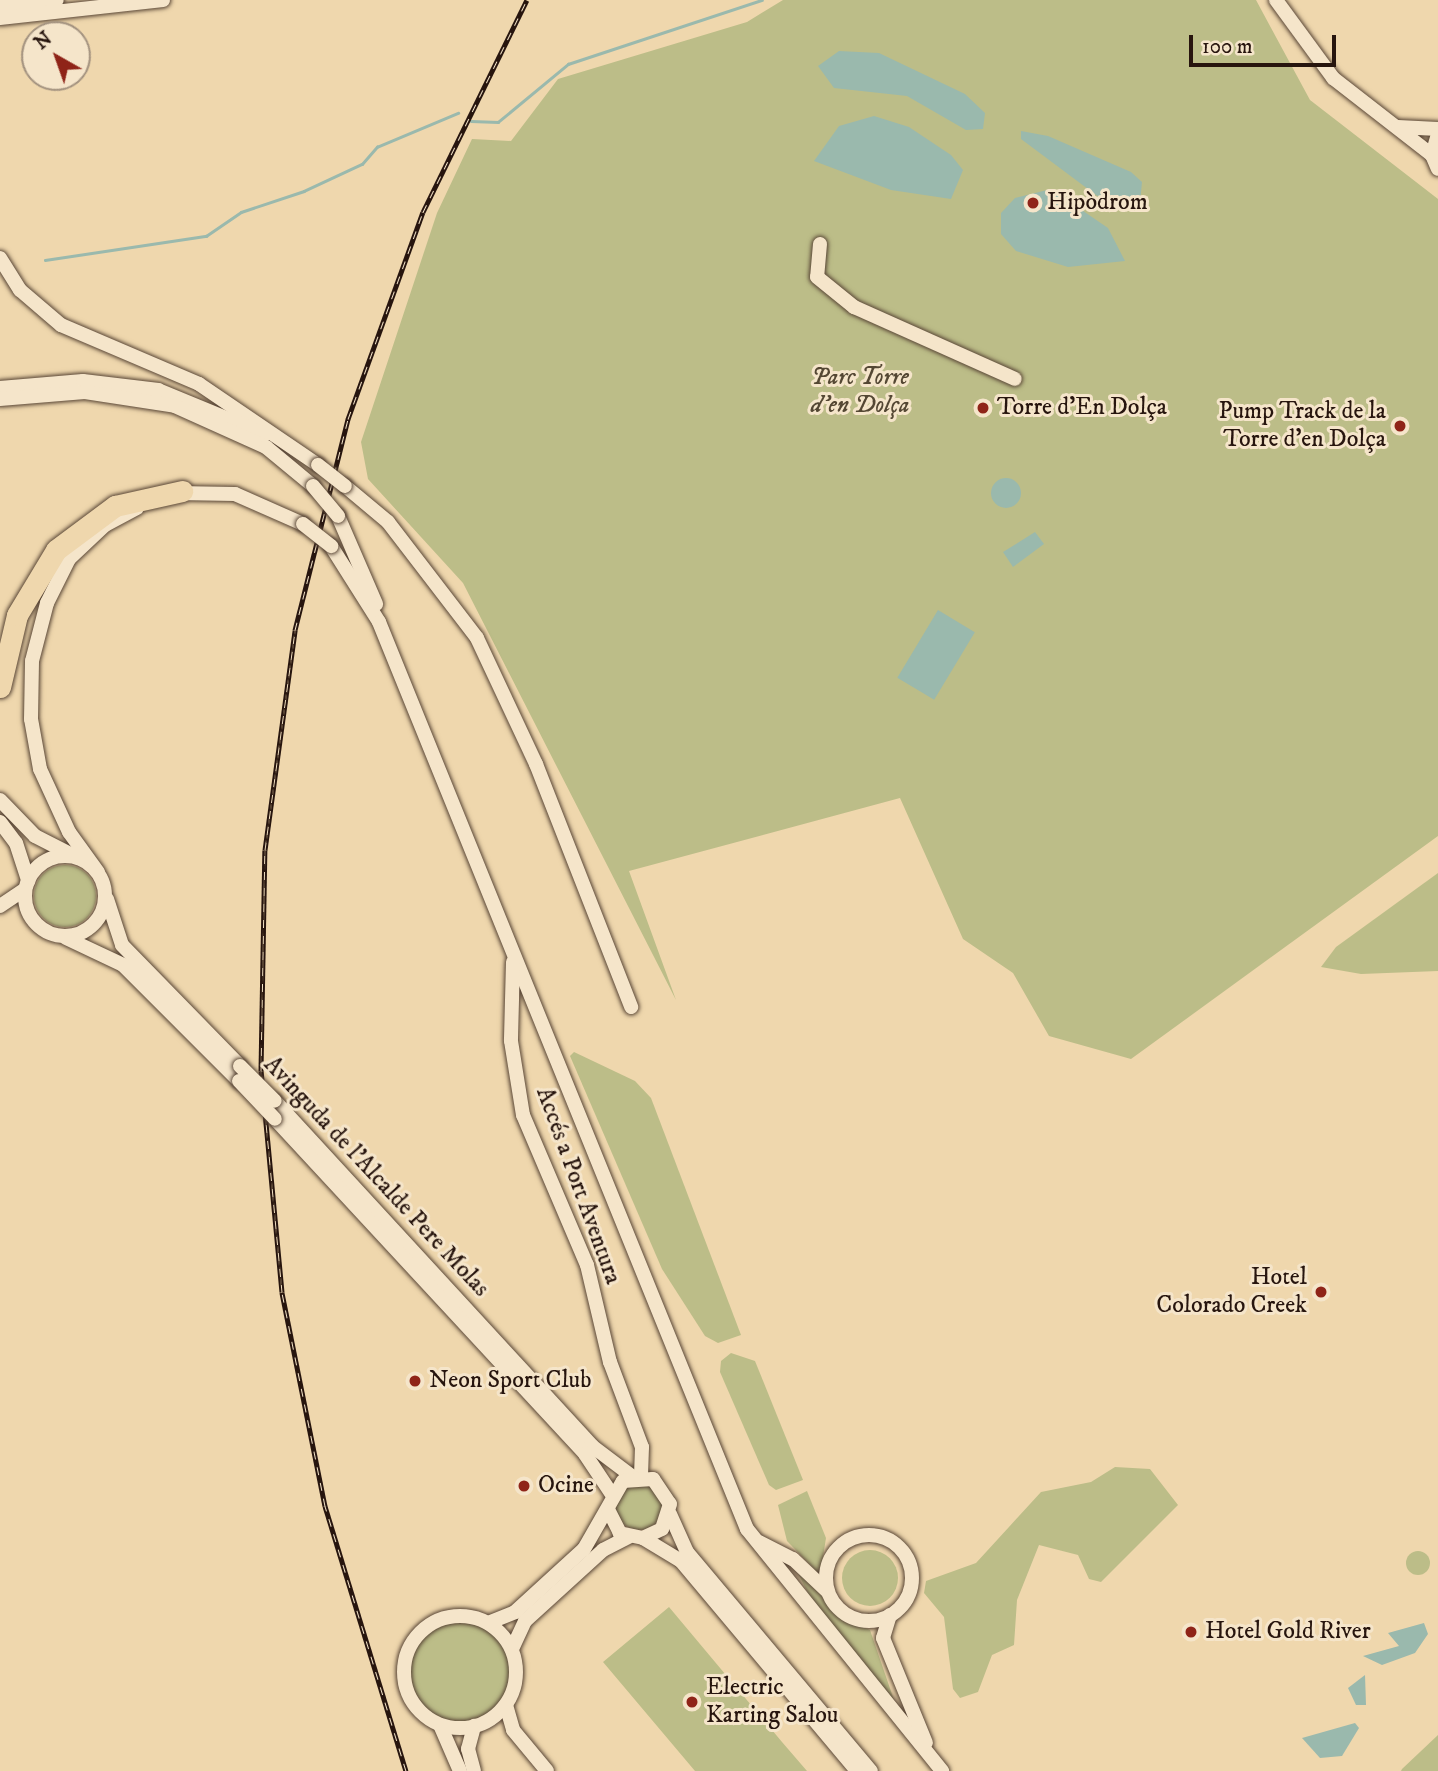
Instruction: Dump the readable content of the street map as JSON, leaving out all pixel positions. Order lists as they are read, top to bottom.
{
  "streets": {
    "street": ["Avinguda de l'Alcalde Pere Molas", "Accés a Port Aventura"]
  },
  "crossings": [
    ["Avinguda de l'Alcalde Pere Molas", "Accés a Port Aventura"]
  ],
  "parks": ["Parc Torre d'en Dolça"],
  "places": [
    "Hipòdrom",
    "Torre d'En Dolça",
    "Pump Track de la Torre d’en Dolça",
    "Hotel Colorado Creek",
    "Neon Sport Club",
    "Ocine",
    "Hotel Gold River",
    "Electric Karting Salou"
  ],
  "scale_bar": "100 m",
  "north": "top left"
}
